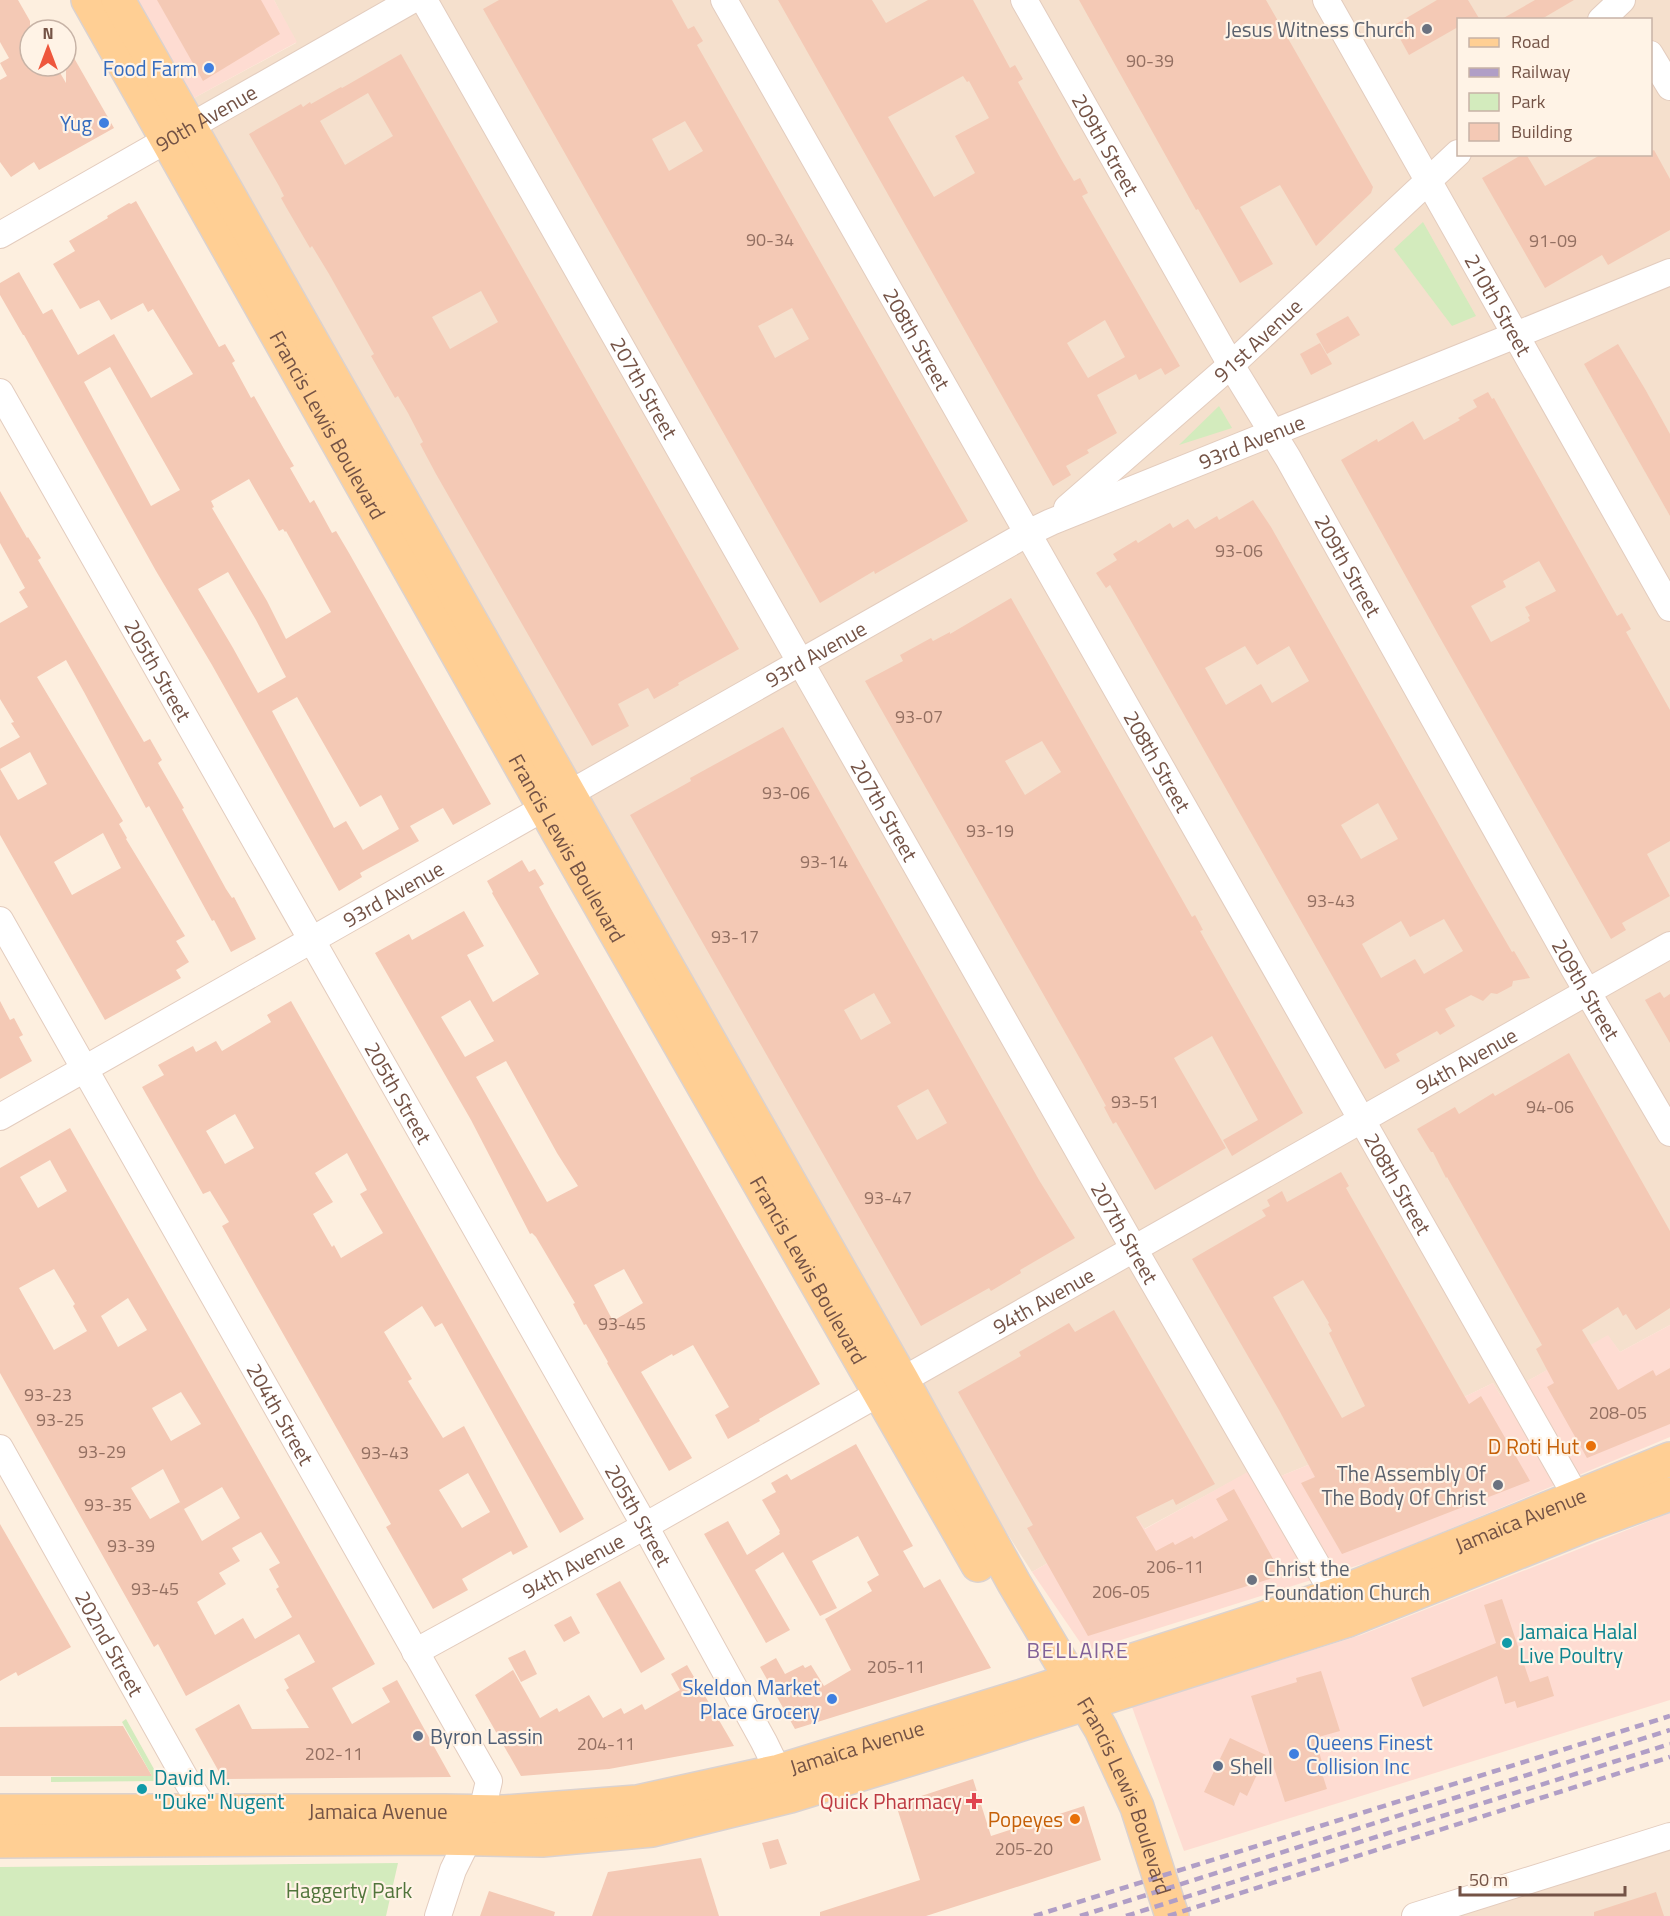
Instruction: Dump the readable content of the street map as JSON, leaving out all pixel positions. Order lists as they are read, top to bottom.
{
  "streets": {
    "main road": ["Francis Lewis Boulevard", "Jamaica Avenue"],
    "street": [
      "90th Avenue",
      "209th Street",
      "210th Street",
      "208th Street",
      "91st Avenue",
      "207th Street",
      "93rd Avenue",
      "205th Street",
      "94th Avenue",
      "204th Street",
      "202nd Street"
    ]
  },
  "crossings": [
    ["90th Avenue", "Francis Lewis Boulevard"],
    ["209th Street", "91st Avenue"],
    ["209th Street", "93rd Avenue"],
    ["209th Street", "94th Avenue"],
    ["210th Street", "91st Avenue"],
    ["210th Street", "93rd Avenue"],
    ["208th Street", "93rd Avenue"],
    ["208th Street", "94th Avenue"],
    ["208th Street", "Jamaica Avenue"],
    ["91st Avenue", "93rd Avenue"],
    ["207th Street", "93rd Avenue"],
    ["207th Street", "94th Avenue"],
    ["207th Street", "Jamaica Avenue"],
    ["Francis Lewis Boulevard", "93rd Avenue"],
    ["Francis Lewis Boulevard", "94th Avenue"],
    ["Francis Lewis Boulevard", "Jamaica Avenue"],
    ["93rd Avenue", "205th Street"],
    ["93rd Avenue", "204th Street"],
    ["205th Street", "94th Avenue"],
    ["205th Street", "Jamaica Avenue"],
    ["94th Avenue", "204th Street"],
    ["204th Street", "Jamaica Avenue"],
    ["Jamaica Avenue", "202nd Street"]
  ],
  "districts": ["BELLAIRE"],
  "parks": ["Haggerty Park"],
  "places": {
    "other": [
      "Jesus Witness Church",
      "Food Farm",
      "Yug",
      "D Roti Hut",
      "The Assembly Of The Body Of Christ",
      "Christ the Foundation Church",
      "Jamaica Halal Live Poultry",
      "Skeldon Market Place Grocery",
      "Byron Lassin",
      "Queens Finest Collision Inc",
      "Shell",
      "David M. \"Duke\" Nugent",
      "Popeyes"
    ],
    "health": ["Quick Pharmacy"]
  },
  "house_numbers": [
    "90-39",
    "90-34",
    "91-09",
    "93-06",
    "93-07",
    "93-06",
    "93-19",
    "93-14",
    "93-43",
    "93-17",
    "93-51",
    "94-06",
    "93-47",
    "93-45",
    "93-23",
    "208-05",
    "93-25",
    "93-29",
    "93-43",
    "93-35",
    "93-39",
    "206-11",
    "93-45",
    "206-05",
    "205-11",
    "204-11",
    "202-11",
    "205-20"
  ],
  "legend": [
    "Road",
    "Railway",
    "Park",
    "Building"
  ],
  "scale_bar": "50 m",
  "north": "top"
}
